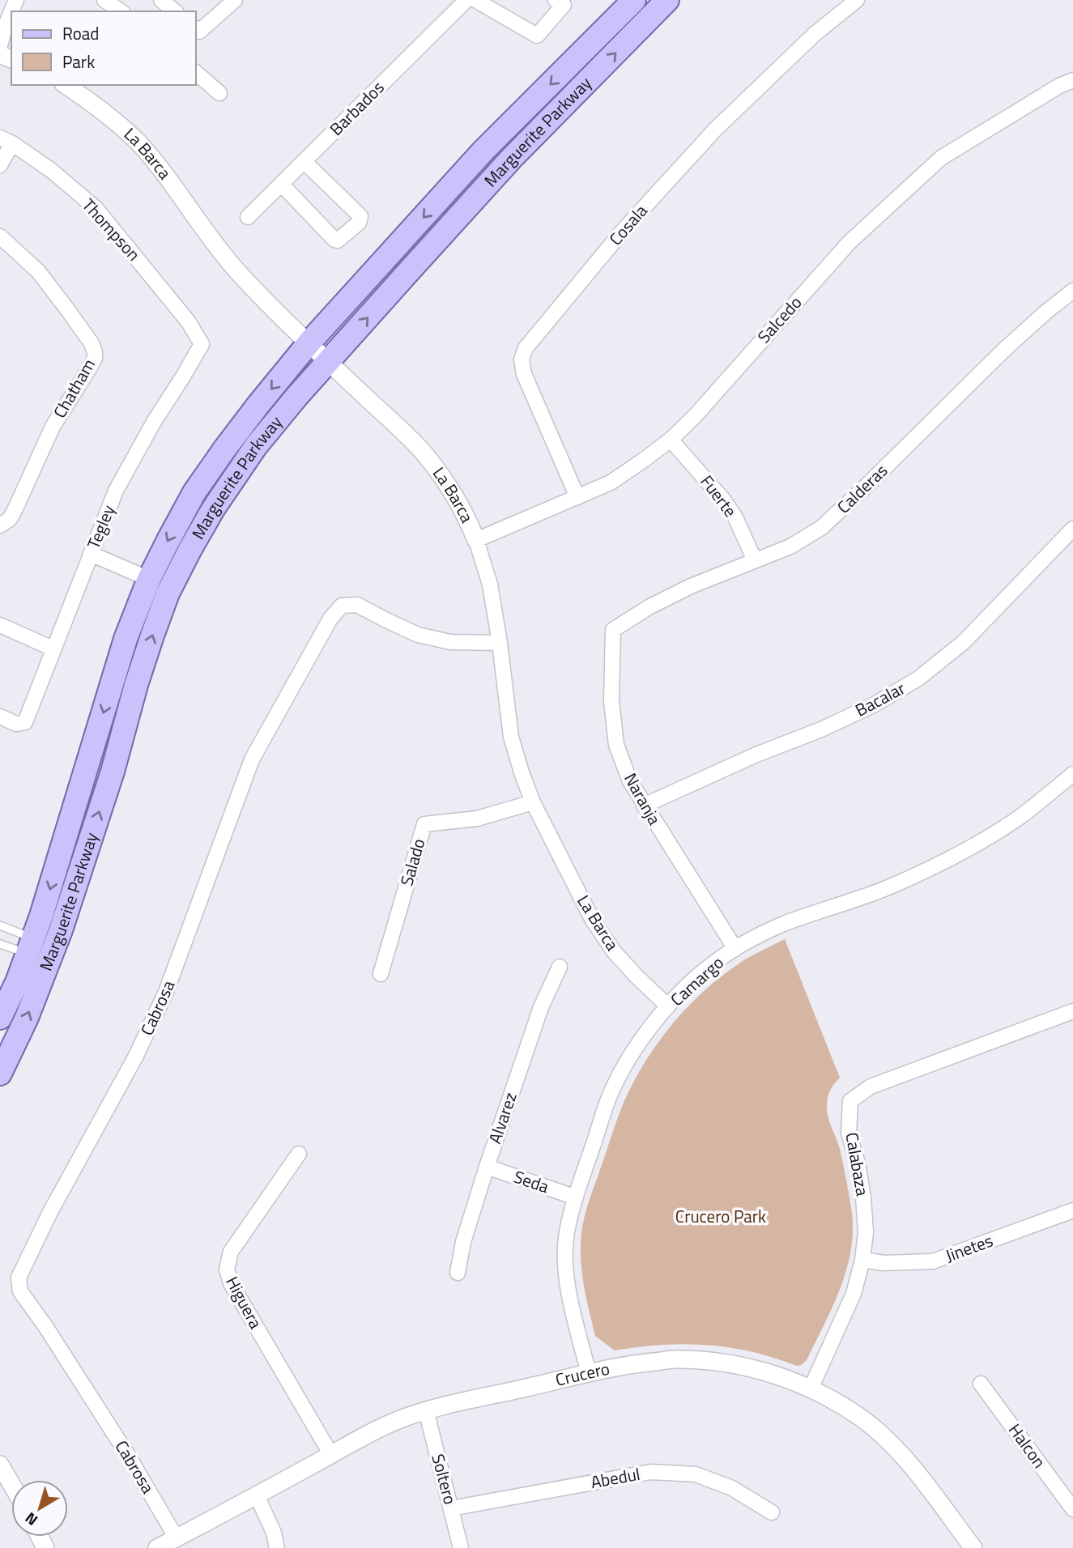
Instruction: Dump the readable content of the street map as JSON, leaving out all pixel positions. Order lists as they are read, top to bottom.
{
  "streets": {
    "main road": ["Marguerite Parkway"],
    "street": [
      "Barbados",
      "La Barca",
      "Cosala",
      "Thompson",
      "Salcedo",
      "Chatham",
      "Calderas",
      "Fuerte",
      "Tegley",
      "Bacalar",
      "Naranja",
      "Salado",
      "Camargo",
      "Cabrosa",
      "Alvarez",
      "Calabaza",
      "Seda",
      "Jinetes",
      "Higuera",
      "Crucero",
      "Halcon",
      "Abedul",
      "Soltero"
    ]
  },
  "crossings": [
    ["Marguerite Parkway", "La Barca"],
    ["La Barca", "Salcedo"],
    ["La Barca", "Salado"],
    ["La Barca", "Camargo"],
    ["La Barca", "Cabrosa"],
    ["Cosala", "Salcedo"],
    ["Thompson", "Tegley"],
    ["Salcedo", "Fuerte"],
    ["Calderas", "Fuerte"],
    ["Calderas", "Naranja"],
    ["Bacalar", "Naranja"],
    ["Naranja", "Camargo"],
    ["Camargo", "Seda"],
    ["Camargo", "Crucero"],
    ["Cabrosa", "Crucero"],
    ["Alvarez", "Seda"],
    ["Calabaza", "Jinetes"],
    ["Calabaza", "Crucero"],
    ["Higuera", "Crucero"],
    ["Crucero", "Soltero"],
    ["Abedul", "Soltero"]
  ],
  "parks": ["Crucero Park"],
  "legend": ["Road", "Park"],
  "north": "bottom left"
}
